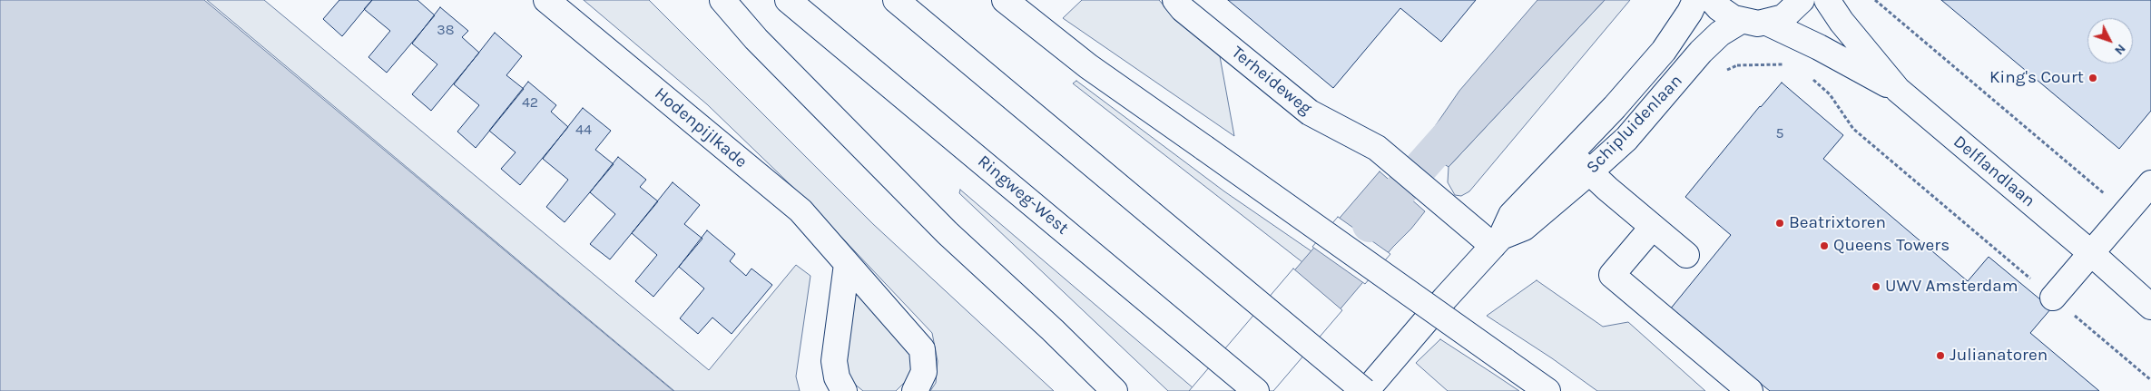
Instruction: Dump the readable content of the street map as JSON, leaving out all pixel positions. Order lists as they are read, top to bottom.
{
  "streets": {
    "main road": [
      "Terheideweg",
      "Schipluidenlaan",
      "Hodenpijlkade",
      "Delflandlaan",
      "Ringweg-West"
    ]
  },
  "crossings": [
    ["Terheideweg", "Schipluidenlaan"]
  ],
  "places": [
    "King's Court",
    "Beatrixtoren",
    "Queens Towers",
    "UWV Amsterdam",
    "Julianatoren"
  ],
  "house_numbers": [
    "38",
    "42",
    "44",
    "5"
  ],
  "north": "bottom right"
}
